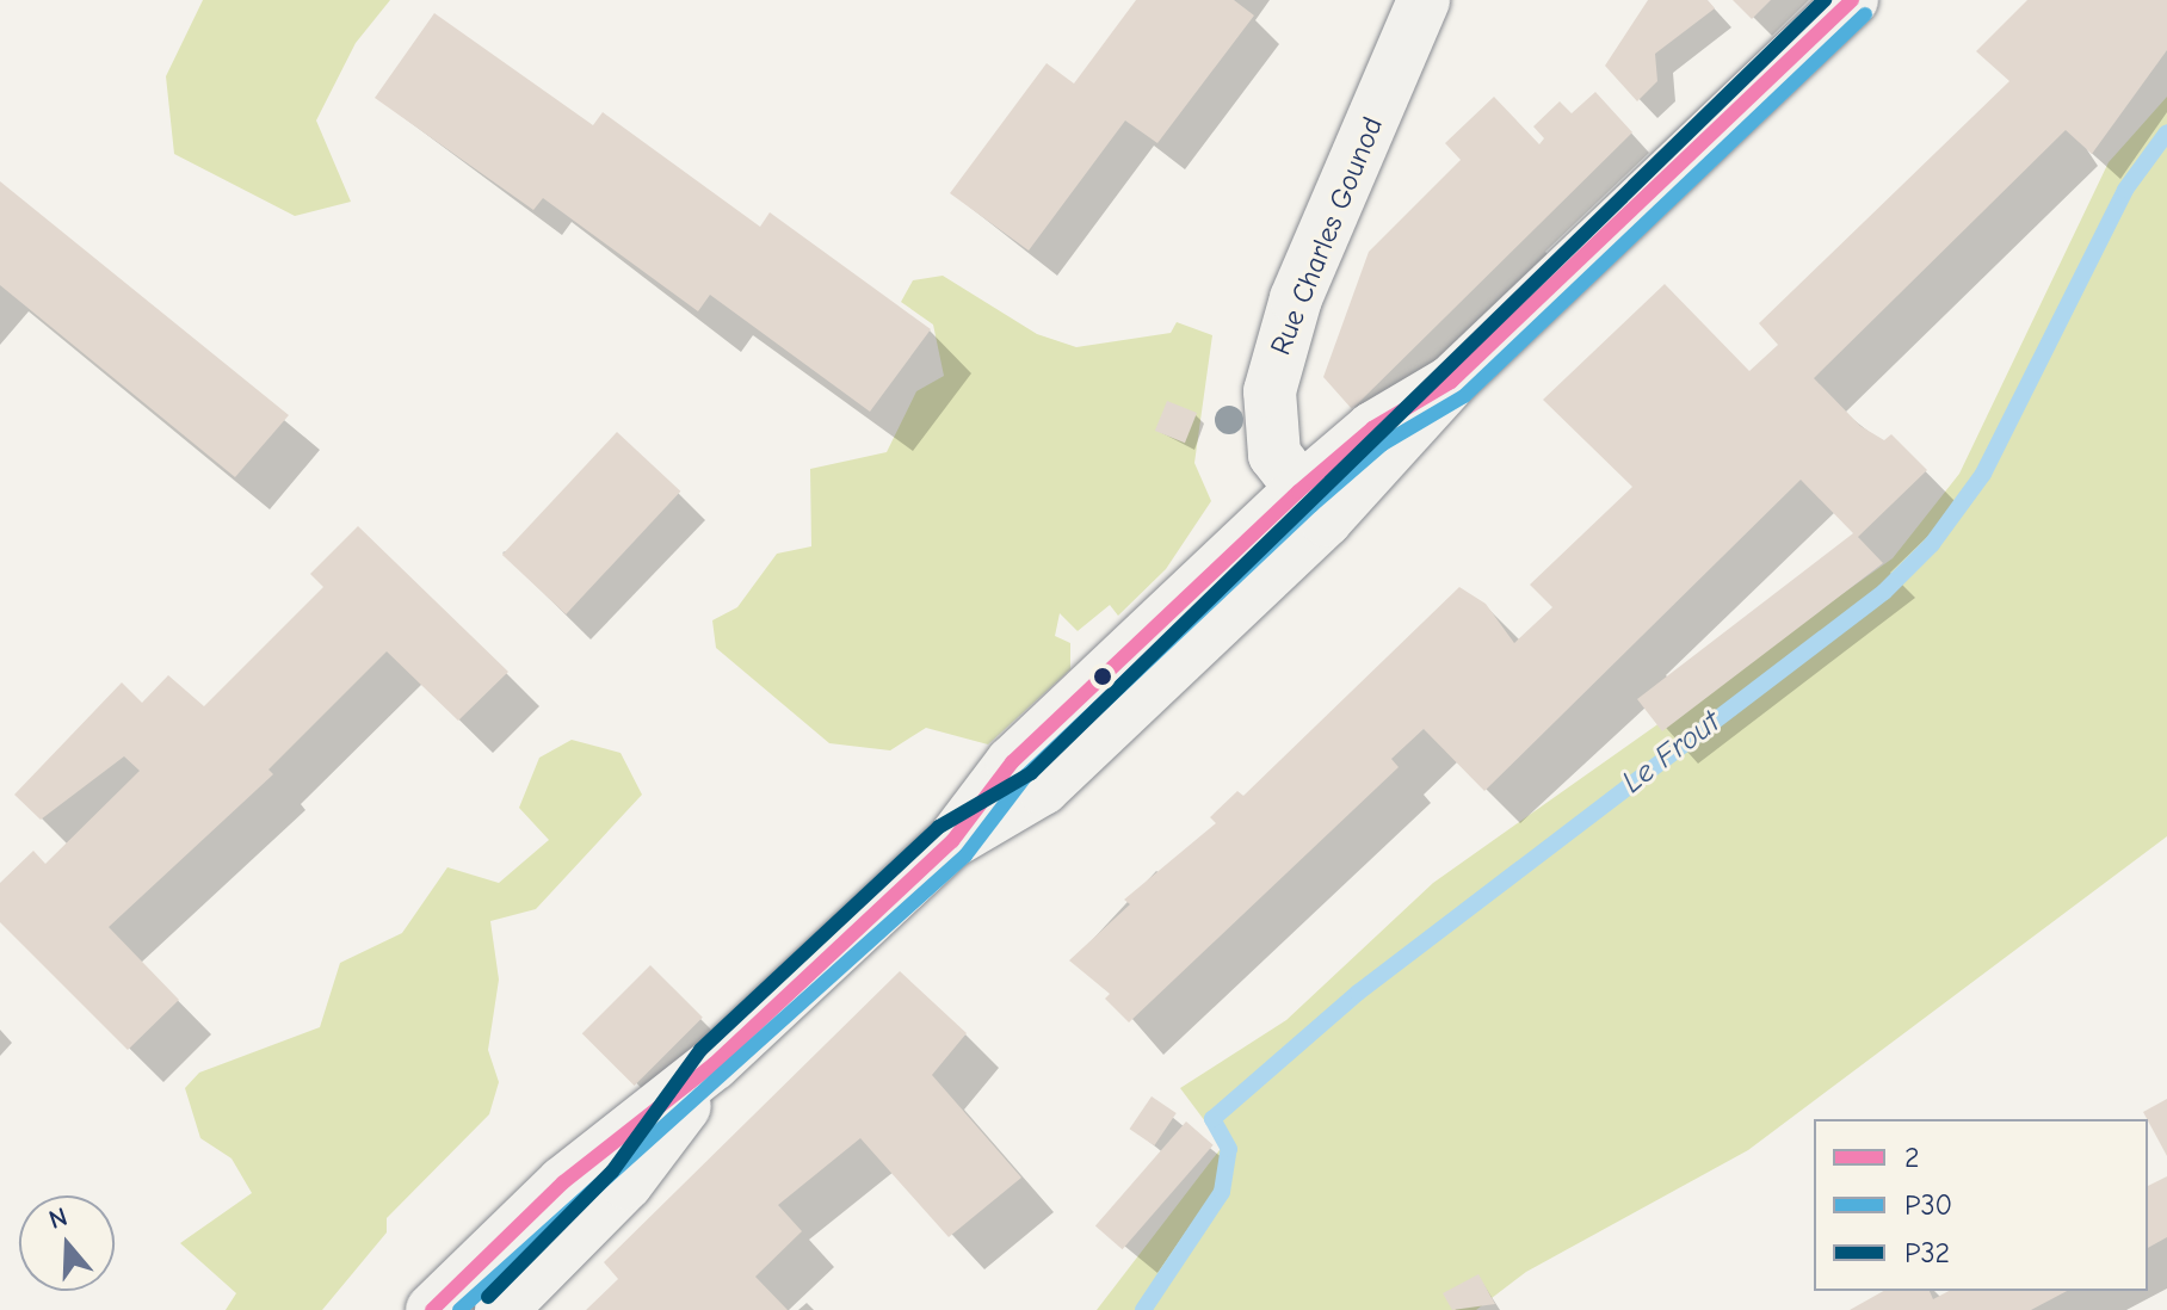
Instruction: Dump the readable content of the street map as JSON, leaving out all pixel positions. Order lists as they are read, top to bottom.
{
  "streets": {
    "main road": ["Rue Charles Gounod"]
  },
  "water": ["Le Frout"],
  "lines": ["transit line 2", "transit line P32", "transit line P30"],
  "legend": ["2", "P30", "P32"],
  "north": "top"
}
